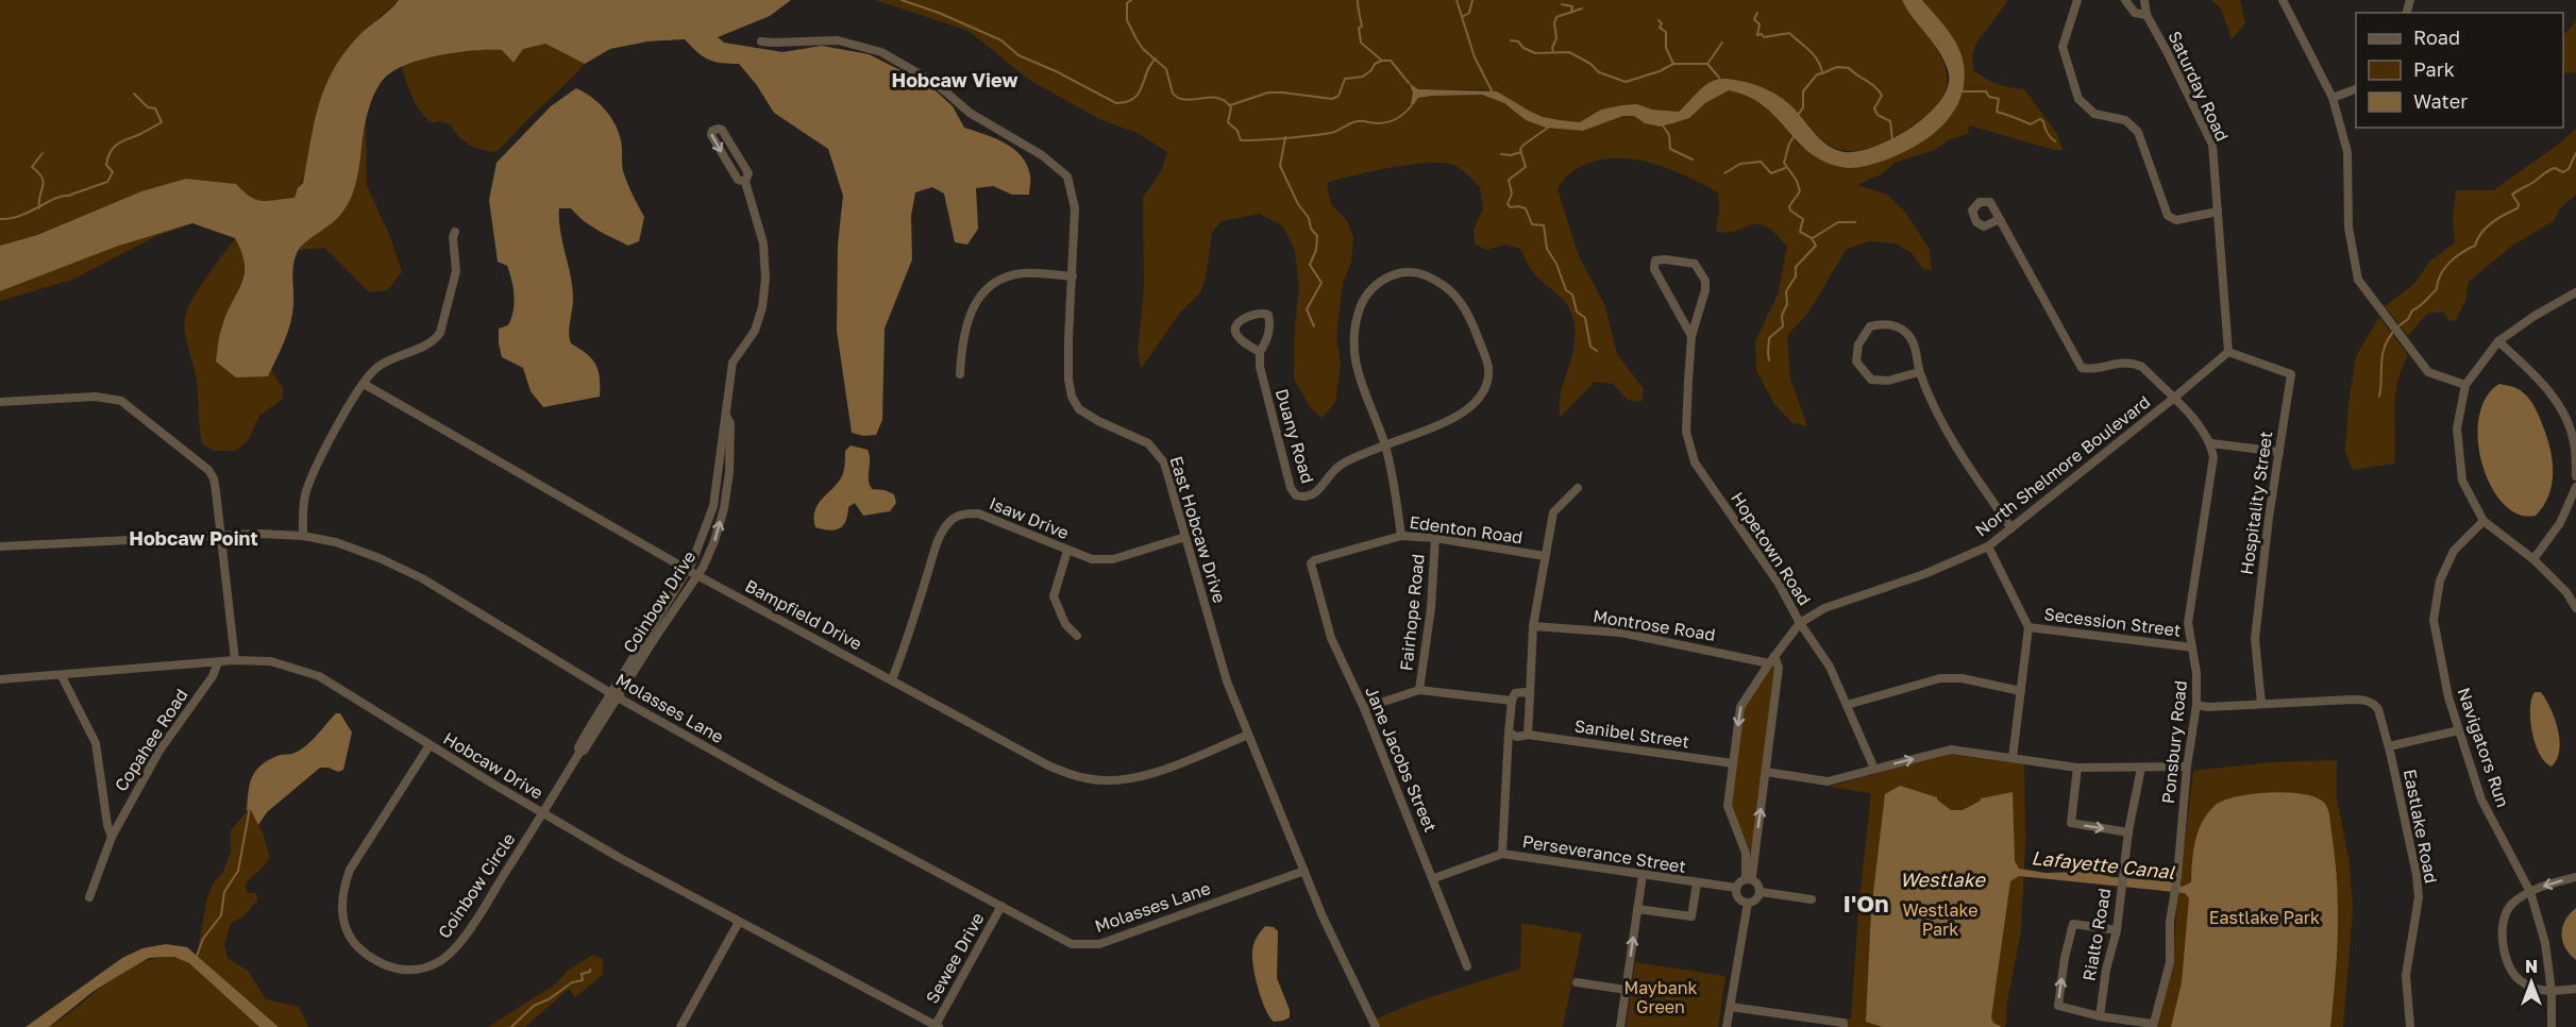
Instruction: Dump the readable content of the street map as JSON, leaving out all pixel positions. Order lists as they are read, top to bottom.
{
  "streets": {
    "street": [
      "Saturday Road",
      "Duany Road",
      "North Shelmore Boulevard",
      "Hospitality Street",
      "Isaw Drive",
      "East Hobcaw Drive",
      "Edenton Road",
      "Hopetown Road",
      "Coinbow Drive",
      "Fairhope Road",
      "Bampfield Drive",
      "Secession Street",
      "Montrose Road",
      "Molasses Lane",
      "Sanibel Street",
      "Copahee Road",
      "Ponsbury Road",
      "Navigators Run",
      "Jane Jacobs Street",
      "Hobcaw Drive",
      "Eastlake Road",
      "Perseverance Street",
      "Coinbow Circle",
      "Rialto Road",
      "Sewee Drive"
    ]
  },
  "crossings": [
    ["Saturday Road", "North Shelmore Boulevard"],
    ["Saturday Road", "Hospitality Street"],
    ["North Shelmore Boulevard", "Hospitality Street"],
    ["North Shelmore Boulevard", "Hopetown Road"],
    ["North Shelmore Boulevard", "Montrose Road"],
    ["North Shelmore Boulevard", "Sanibel Street"],
    ["North Shelmore Boulevard", "Perseverance Street"],
    ["Hospitality Street", "Eastlake Road"],
    ["Isaw Drive", "East Hobcaw Drive"],
    ["Isaw Drive", "Bampfield Drive"],
    ["East Hobcaw Drive", "Bampfield Drive"],
    ["East Hobcaw Drive", "Molasses Lane"],
    ["Edenton Road", "Fairhope Road"],
    ["Edenton Road", "Jane Jacobs Street"],
    ["Coinbow Drive", "Bampfield Drive"],
    ["Coinbow Drive", "Molasses Lane"],
    ["Coinbow Drive", "Hobcaw Drive"],
    ["Coinbow Drive", "Coinbow Circle"],
    ["Secession Street", "Ponsbury Road"],
    ["Molasses Lane", "Sewee Drive"],
    ["Copahee Road", "Hobcaw Drive"],
    ["Jane Jacobs Street", "Perseverance Street"],
    ["Hobcaw Drive", "Coinbow Circle"],
    ["Hobcaw Drive", "Sewee Drive"]
  ],
  "districts": ["Hobcaw View", "Hobcaw Point", "I'On"],
  "water": ["Lafayette Canal", "Westlake"],
  "parks": ["Westlake Park", "Eastlake Park", "Maybank Green"],
  "legend": ["Road", "Park", "Water"],
  "north": "top"
}
